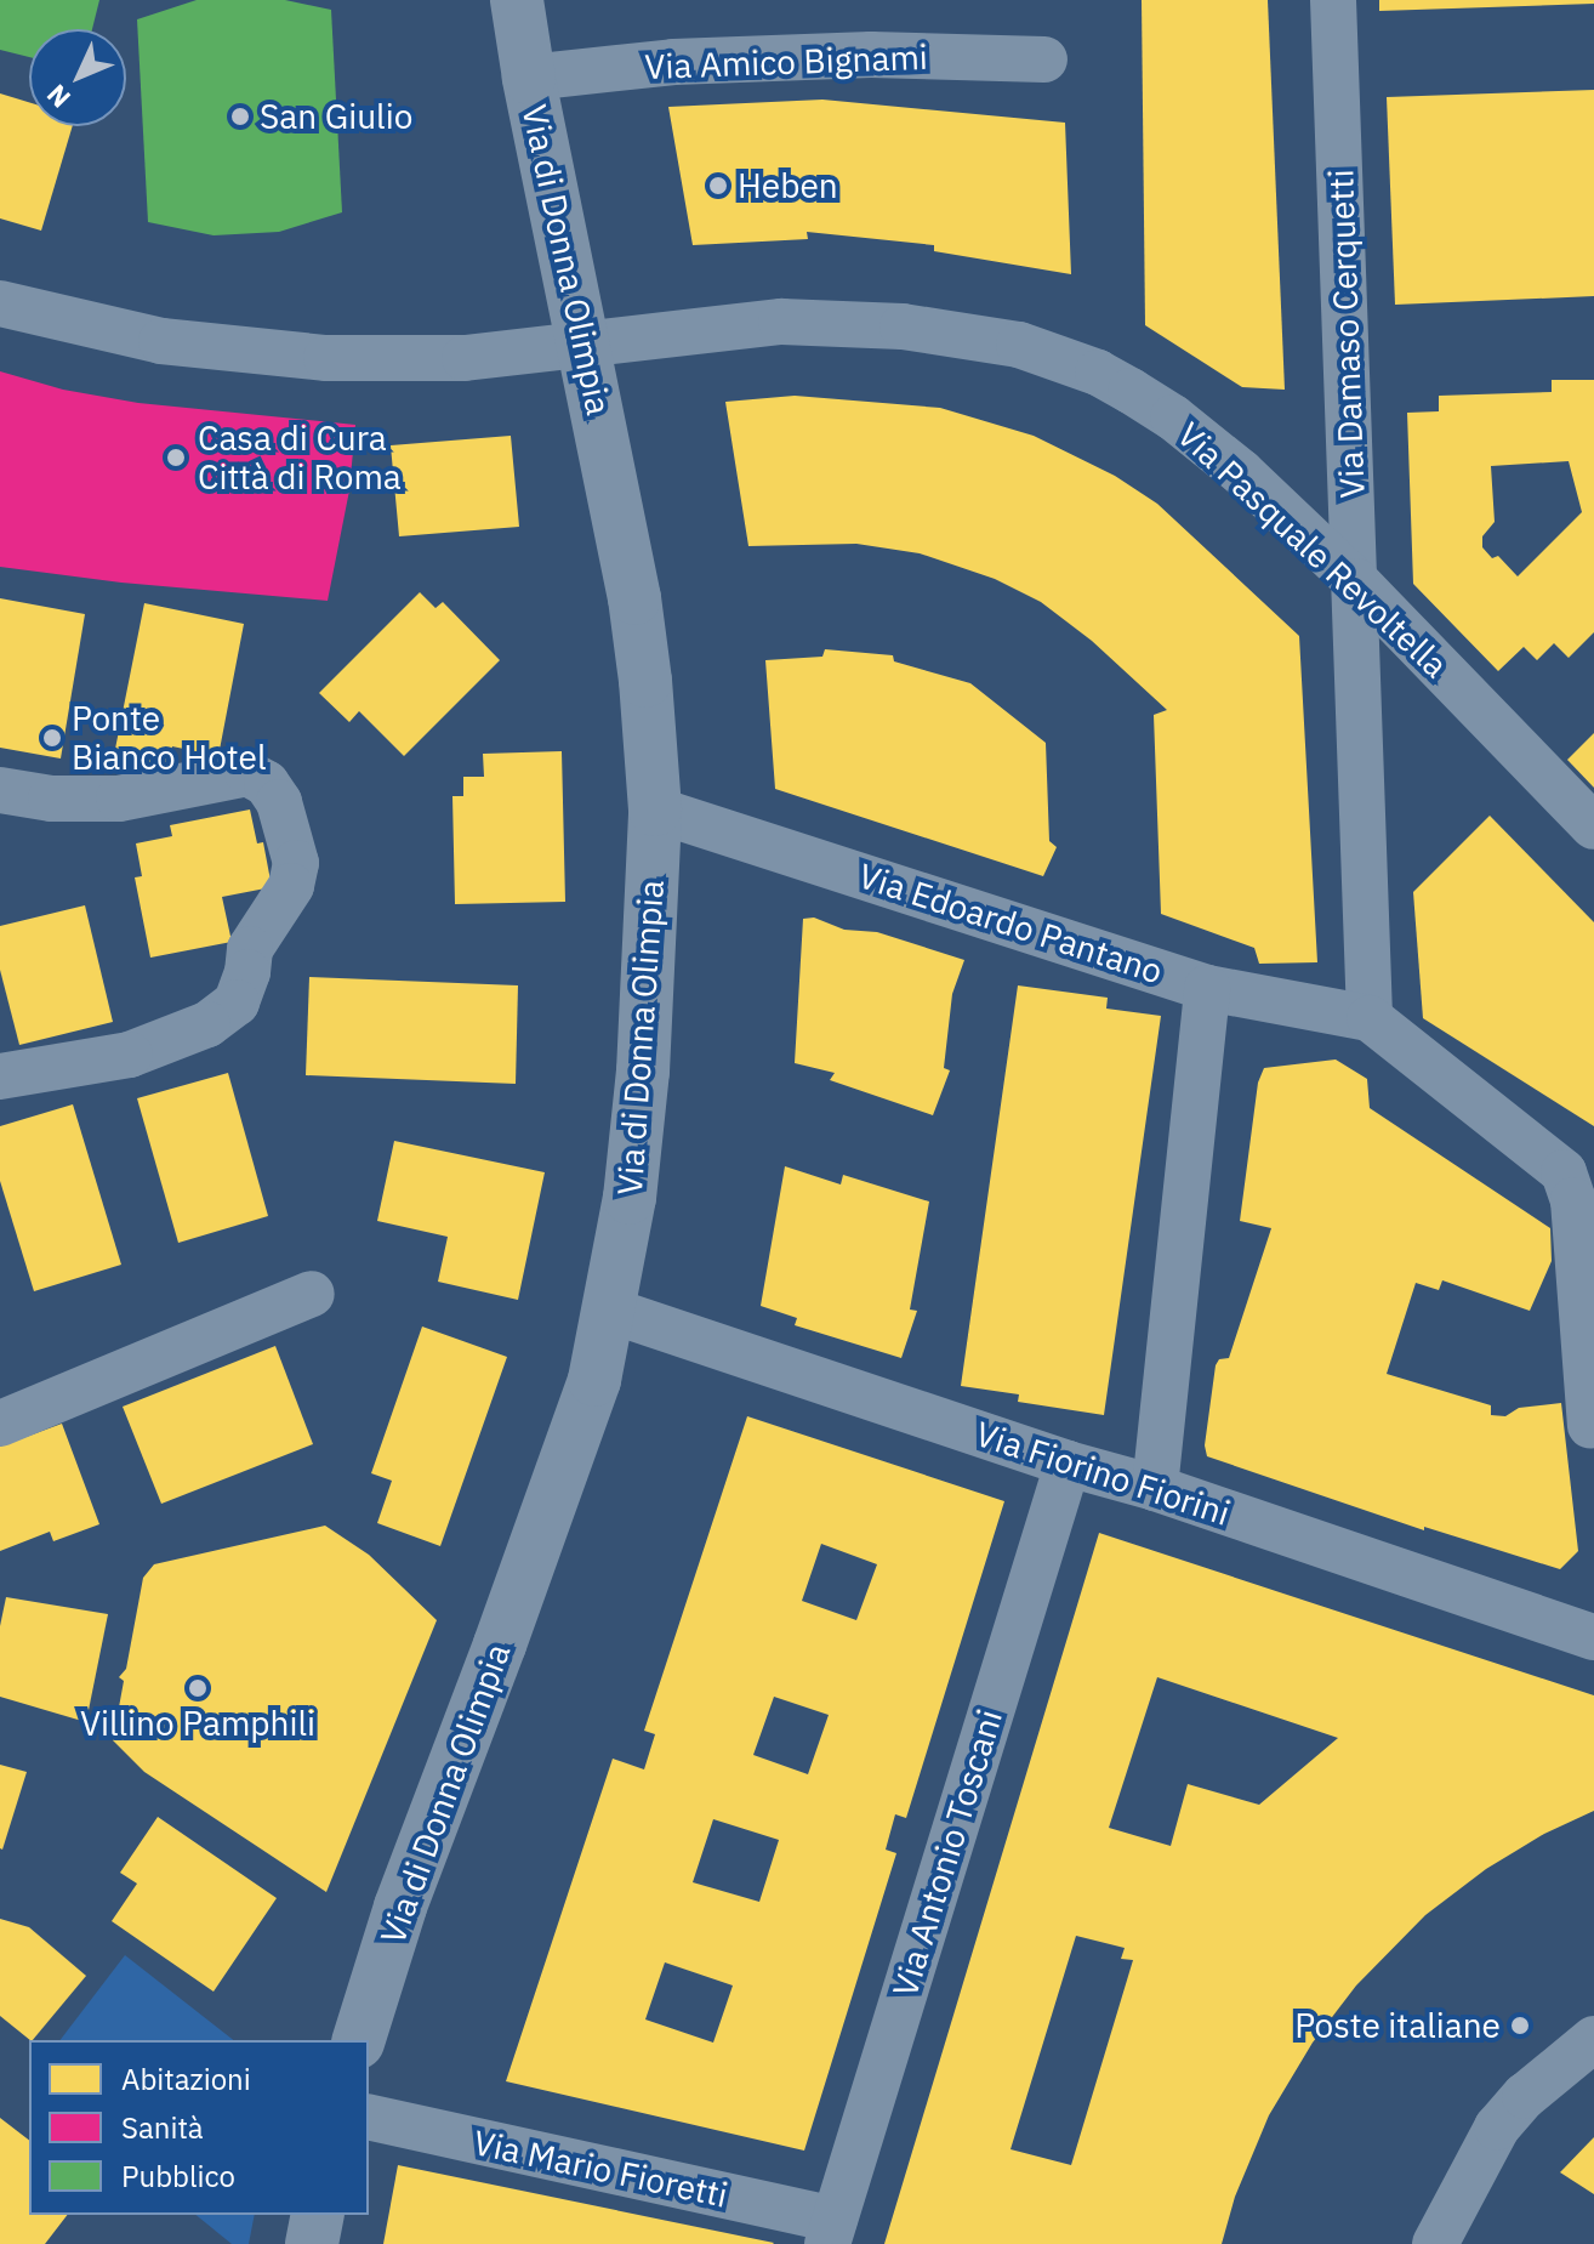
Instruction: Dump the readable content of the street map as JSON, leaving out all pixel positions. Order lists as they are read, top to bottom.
{
  "streets": {
    "street": [
      "Via Amico Bignami",
      "Via di Donna Olimpia",
      "Via Damaso Cerquetti",
      "Via Pasquale Revoltella",
      "Via Edoardo Pantano",
      "Via Fiorino Fiorini",
      "Via Antonio Toscani",
      "Via Mario Fioretti"
    ]
  },
  "crossings": [
    ["Via Amico Bignami", "Via di Donna Olimpia"],
    ["Via di Donna Olimpia", "Via Pasquale Revoltella"],
    ["Via di Donna Olimpia", "Via Edoardo Pantano"],
    ["Via di Donna Olimpia", "Via Fiorino Fiorini"],
    ["Via Damaso Cerquetti", "Via Pasquale Revoltella"],
    ["Via Damaso Cerquetti", "Via Edoardo Pantano"],
    ["Via Fiorino Fiorini", "Via Antonio Toscani"],
    ["Via Antonio Toscani", "Via Mario Fioretti"]
  ],
  "places": [
    "San Giulio",
    "Heben",
    "Casa di Cura Città di Roma",
    "Ponte Bianco Hotel",
    "Villino Pamphili",
    "Poste italiane"
  ],
  "legend": ["Abitazioni", "Sanità", "Pubblico"],
  "north": "bottom left"
}
